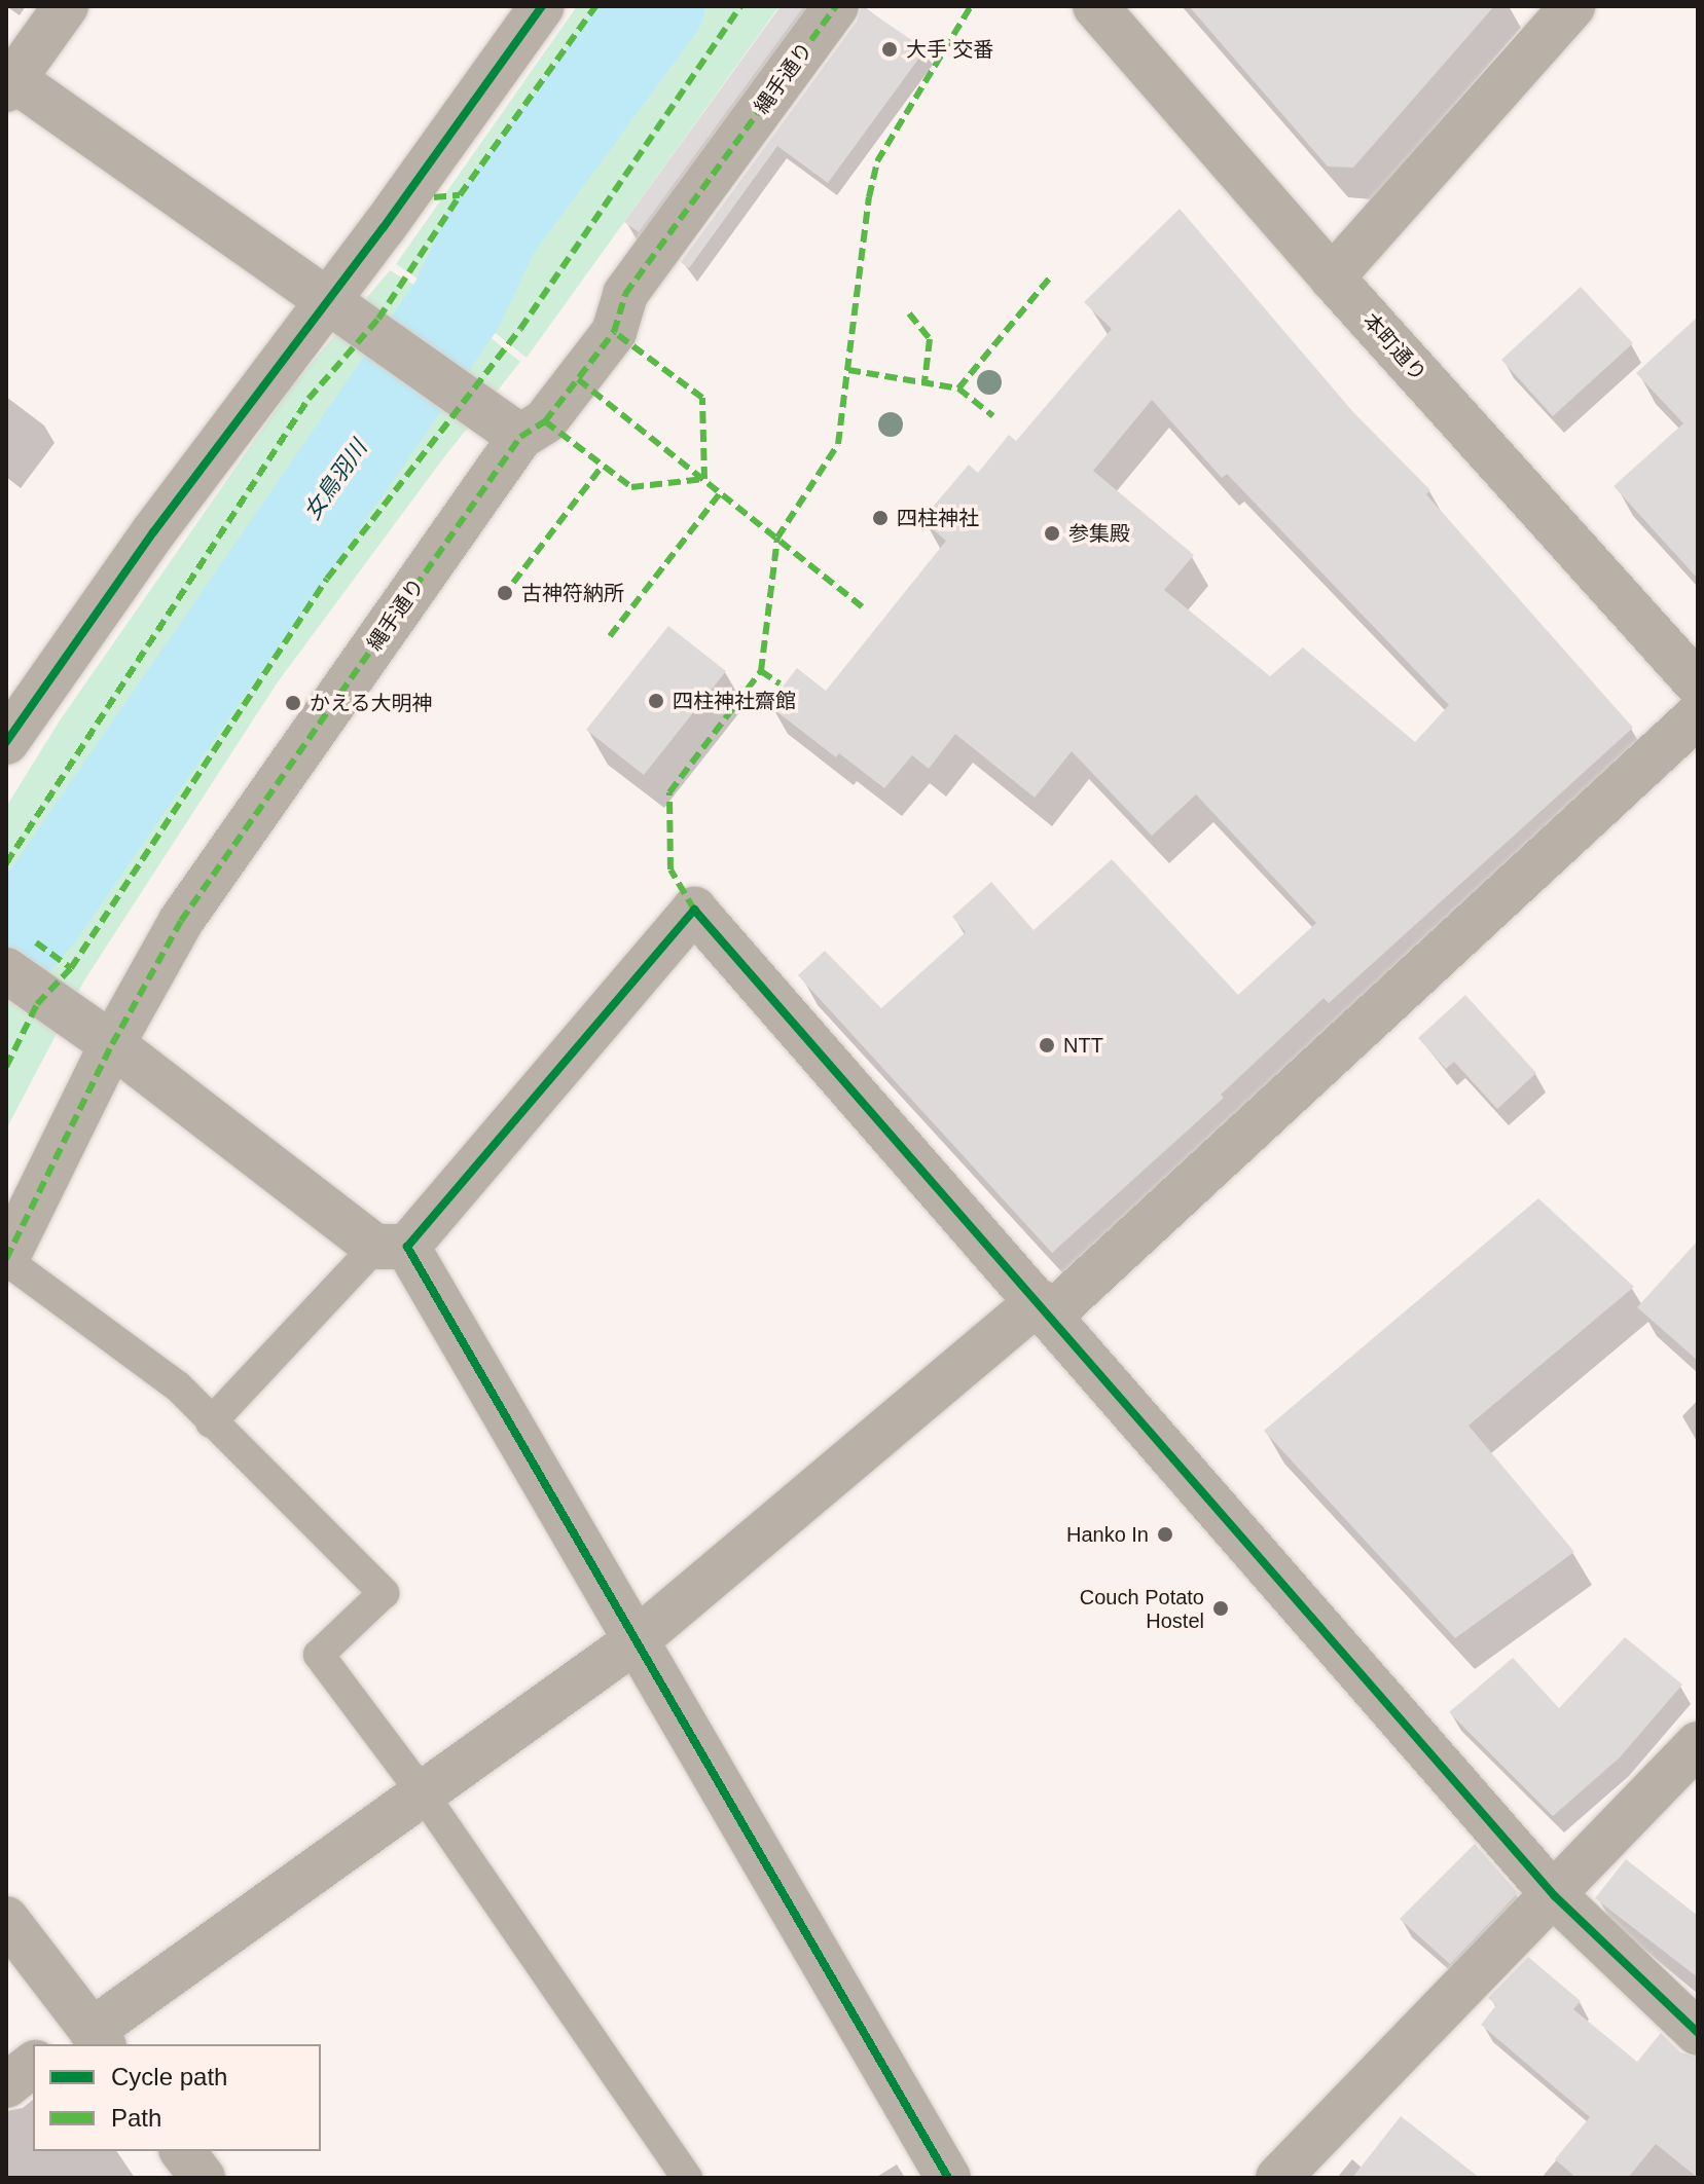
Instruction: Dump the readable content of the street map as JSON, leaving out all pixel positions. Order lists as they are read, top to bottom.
{
  "streets": {
    "street": ["縄手通り", "本町通り"]
  },
  "water": ["女鳥羽川"],
  "places": [
    "大手 交番",
    "四柱神社",
    "参集殿",
    "古神符納所",
    "四柱神社齋館",
    "かえる大明神",
    "NTT",
    "Hanko In",
    "Couch Potato Hostel"
  ],
  "legend": ["Cycle path", "Path"]
}
